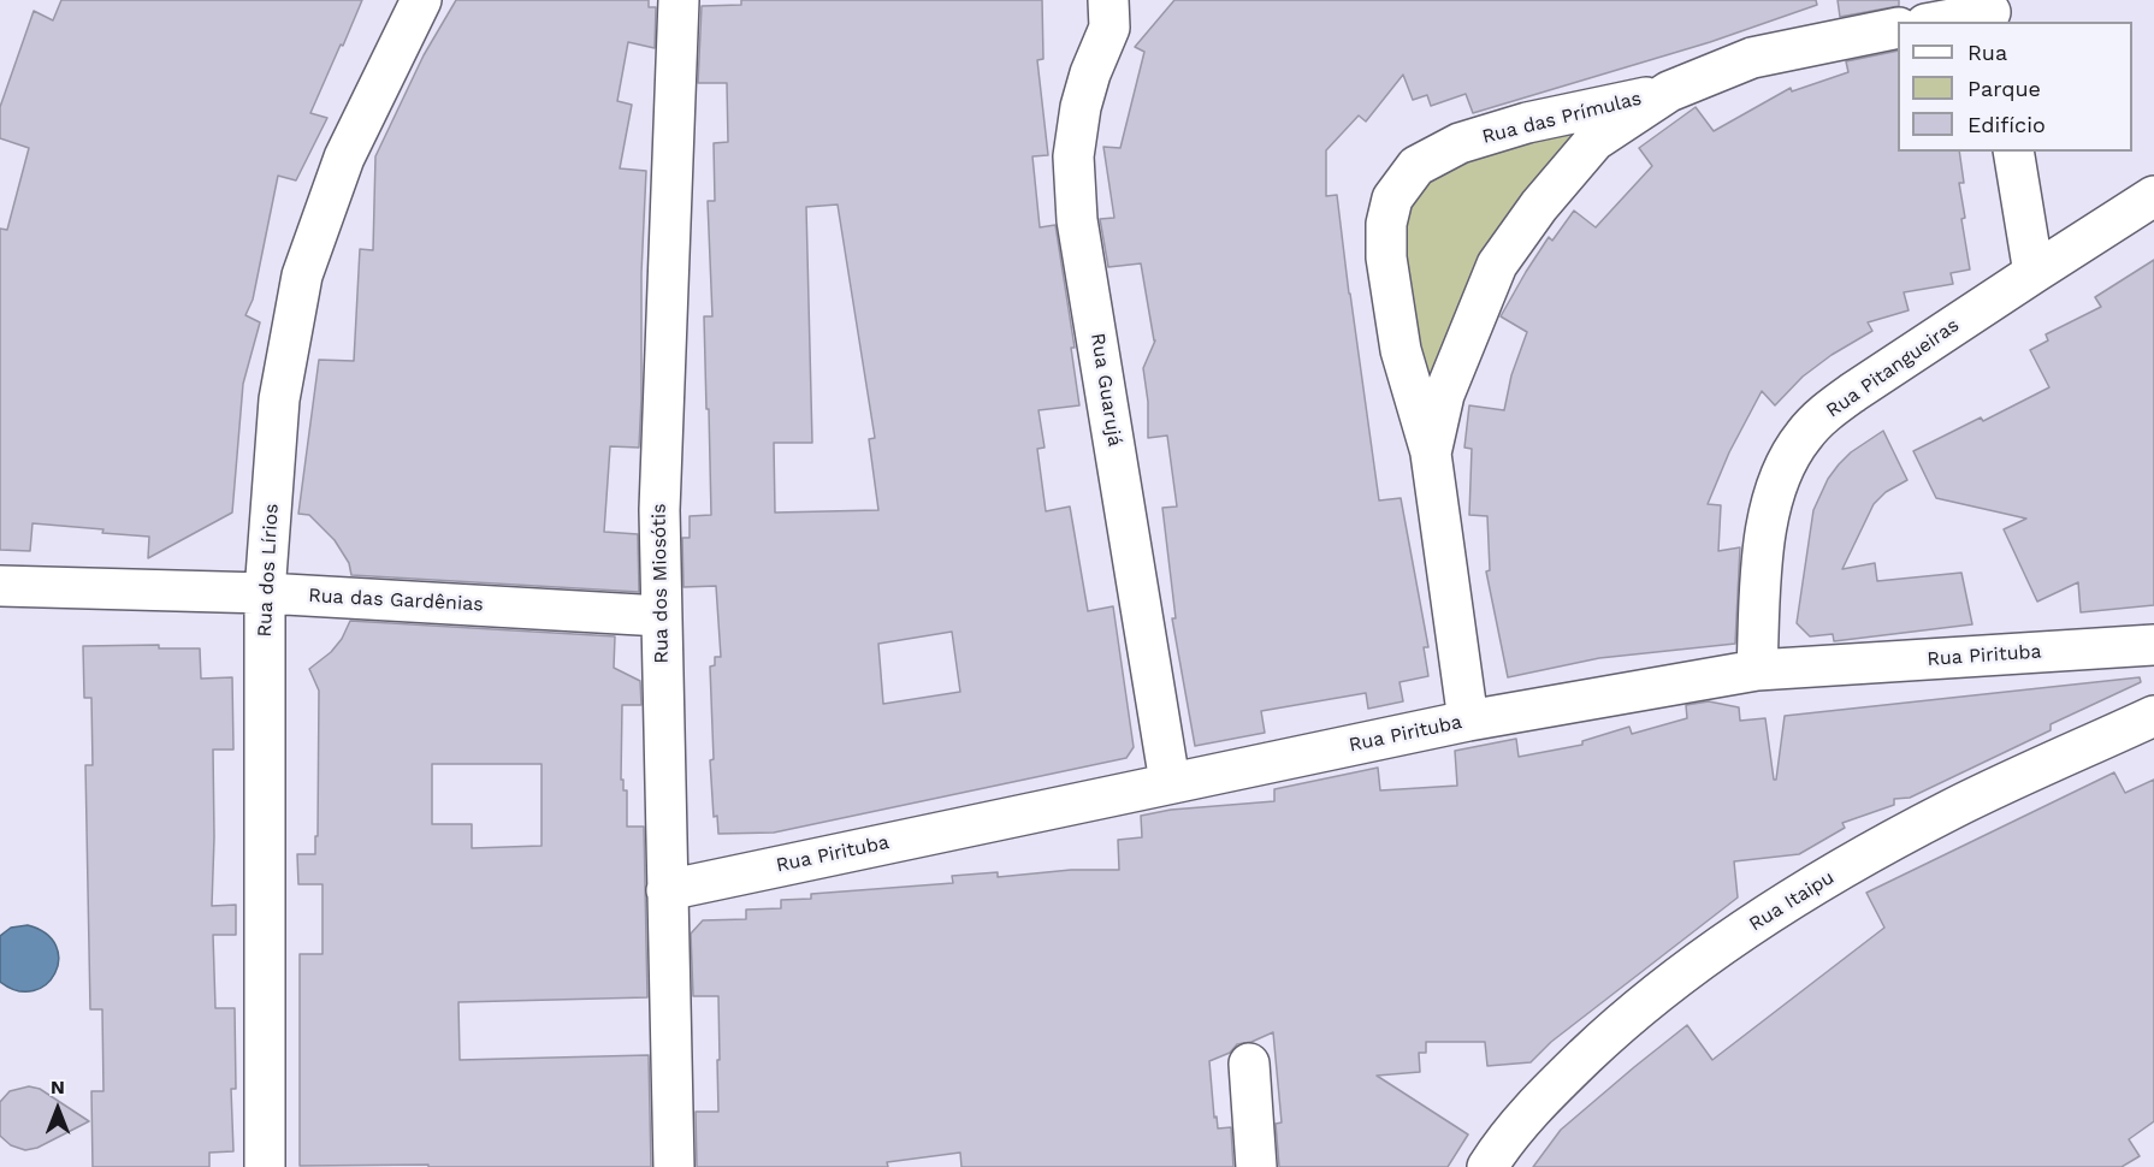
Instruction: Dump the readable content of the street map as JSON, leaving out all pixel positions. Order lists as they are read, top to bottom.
{
  "streets": {
    "street": [
      "Rua das Prímulas",
      "Rua Pitangueiras",
      "Rua Guarujá",
      "Rua dos Lírios",
      "Rua dos Miosótis",
      "Rua das Gardênias",
      "Rua Pirituba",
      "Rua Itaipu"
    ]
  },
  "crossings": [
    ["Rua das Prímulas", "Rua Pirituba"],
    ["Rua Pitangueiras", "Rua Pirituba"],
    ["Rua Guarujá", "Rua Pirituba"],
    ["Rua dos Lírios", "Rua das Gardênias"],
    ["Rua dos Miosótis", "Rua das Gardênias"],
    ["Rua dos Miosótis", "Rua Pirituba"]
  ],
  "legend": ["Rua", "Parque", "Edifício"],
  "north": "top"
}
